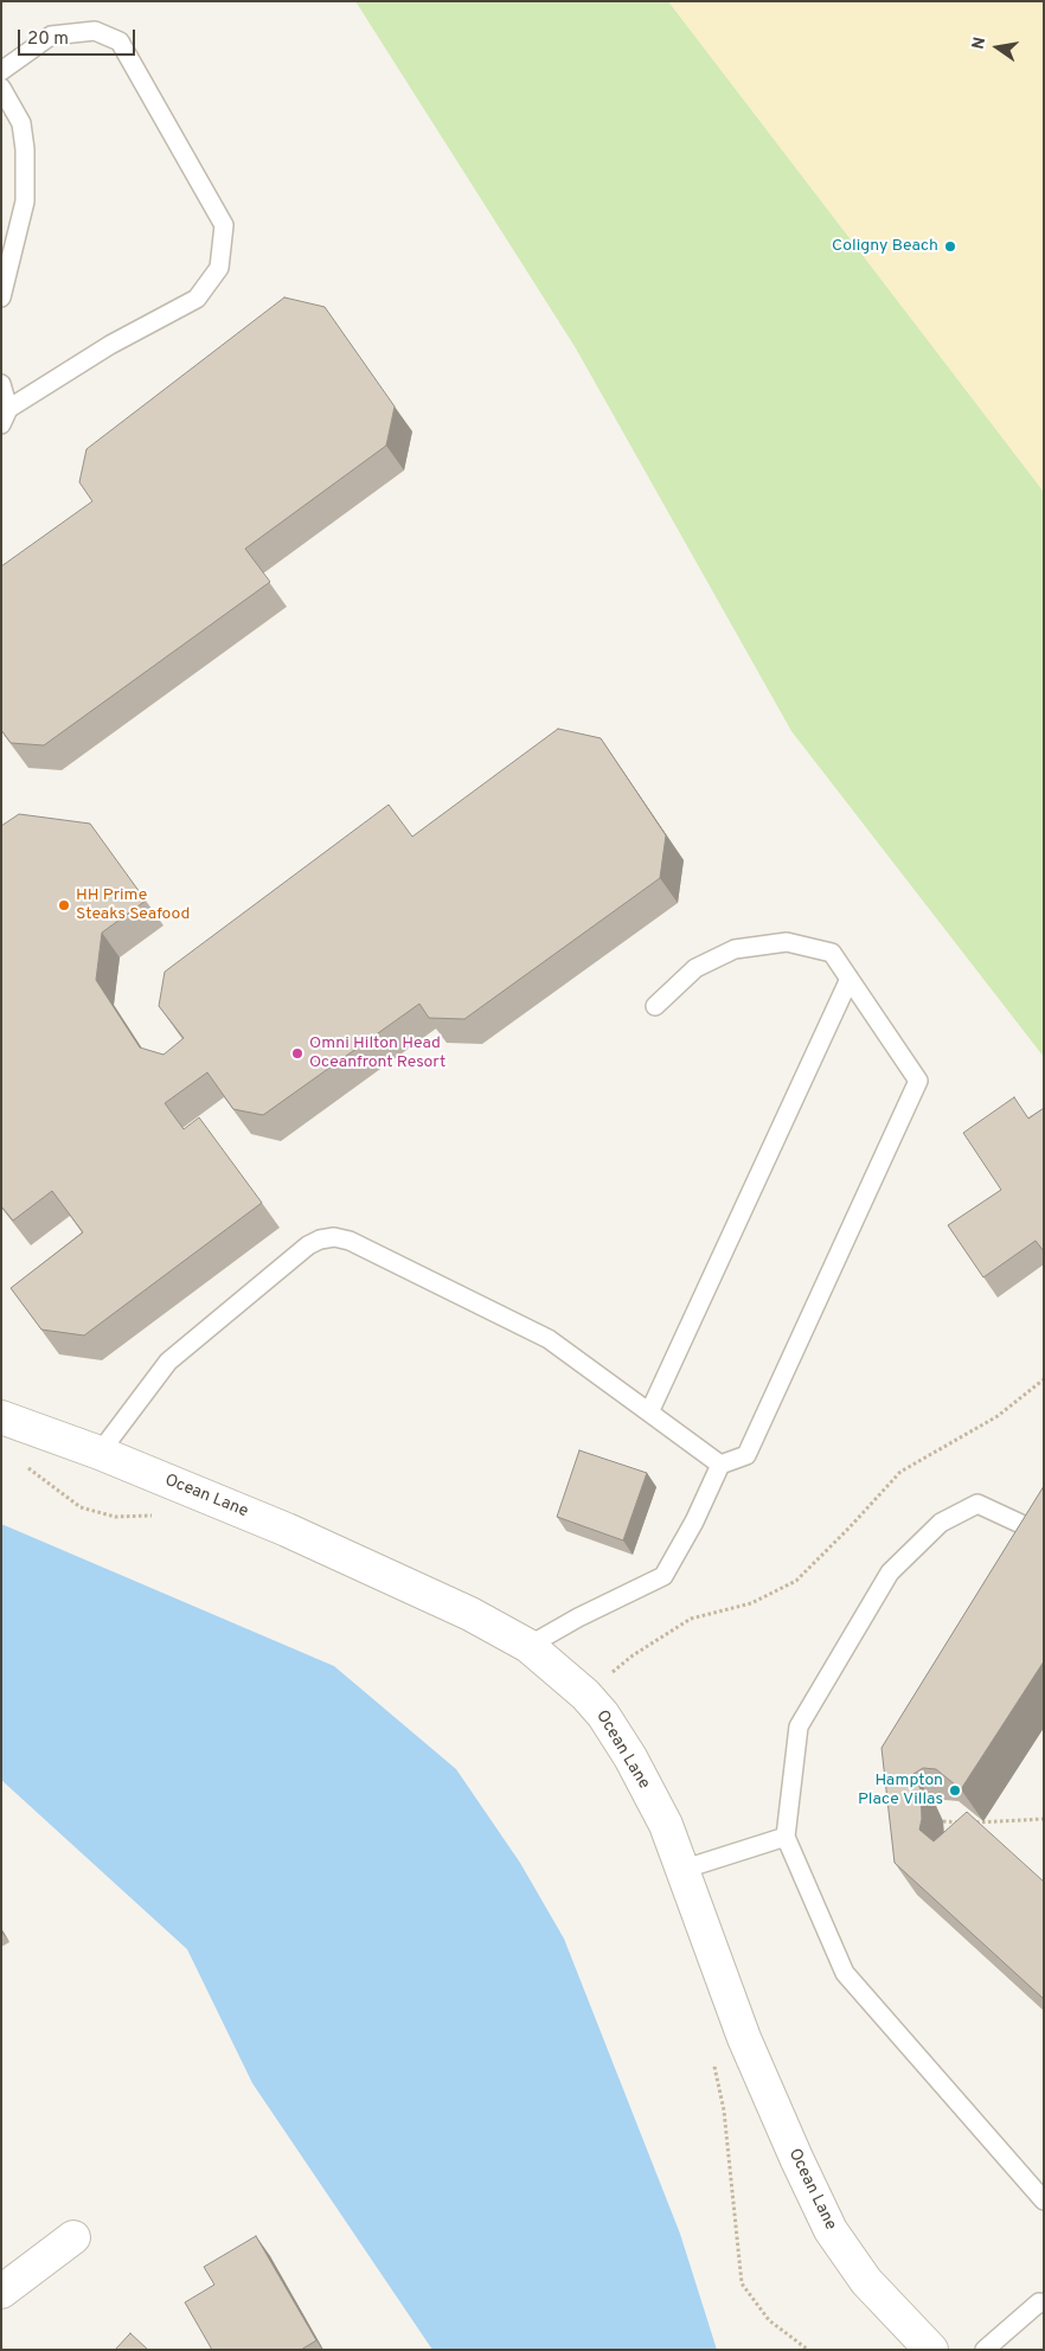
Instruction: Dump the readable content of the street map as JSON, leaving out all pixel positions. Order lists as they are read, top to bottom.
{
  "streets": {
    "street": ["Ocean Lane"]
  },
  "places": [
    "Coligny Beach",
    "HH Prime Steaks Seafood",
    "Omni Hilton Head Oceanfront Resort",
    "Hampton Place Villas"
  ],
  "scale_bar": "20 m",
  "north": "left"
}
